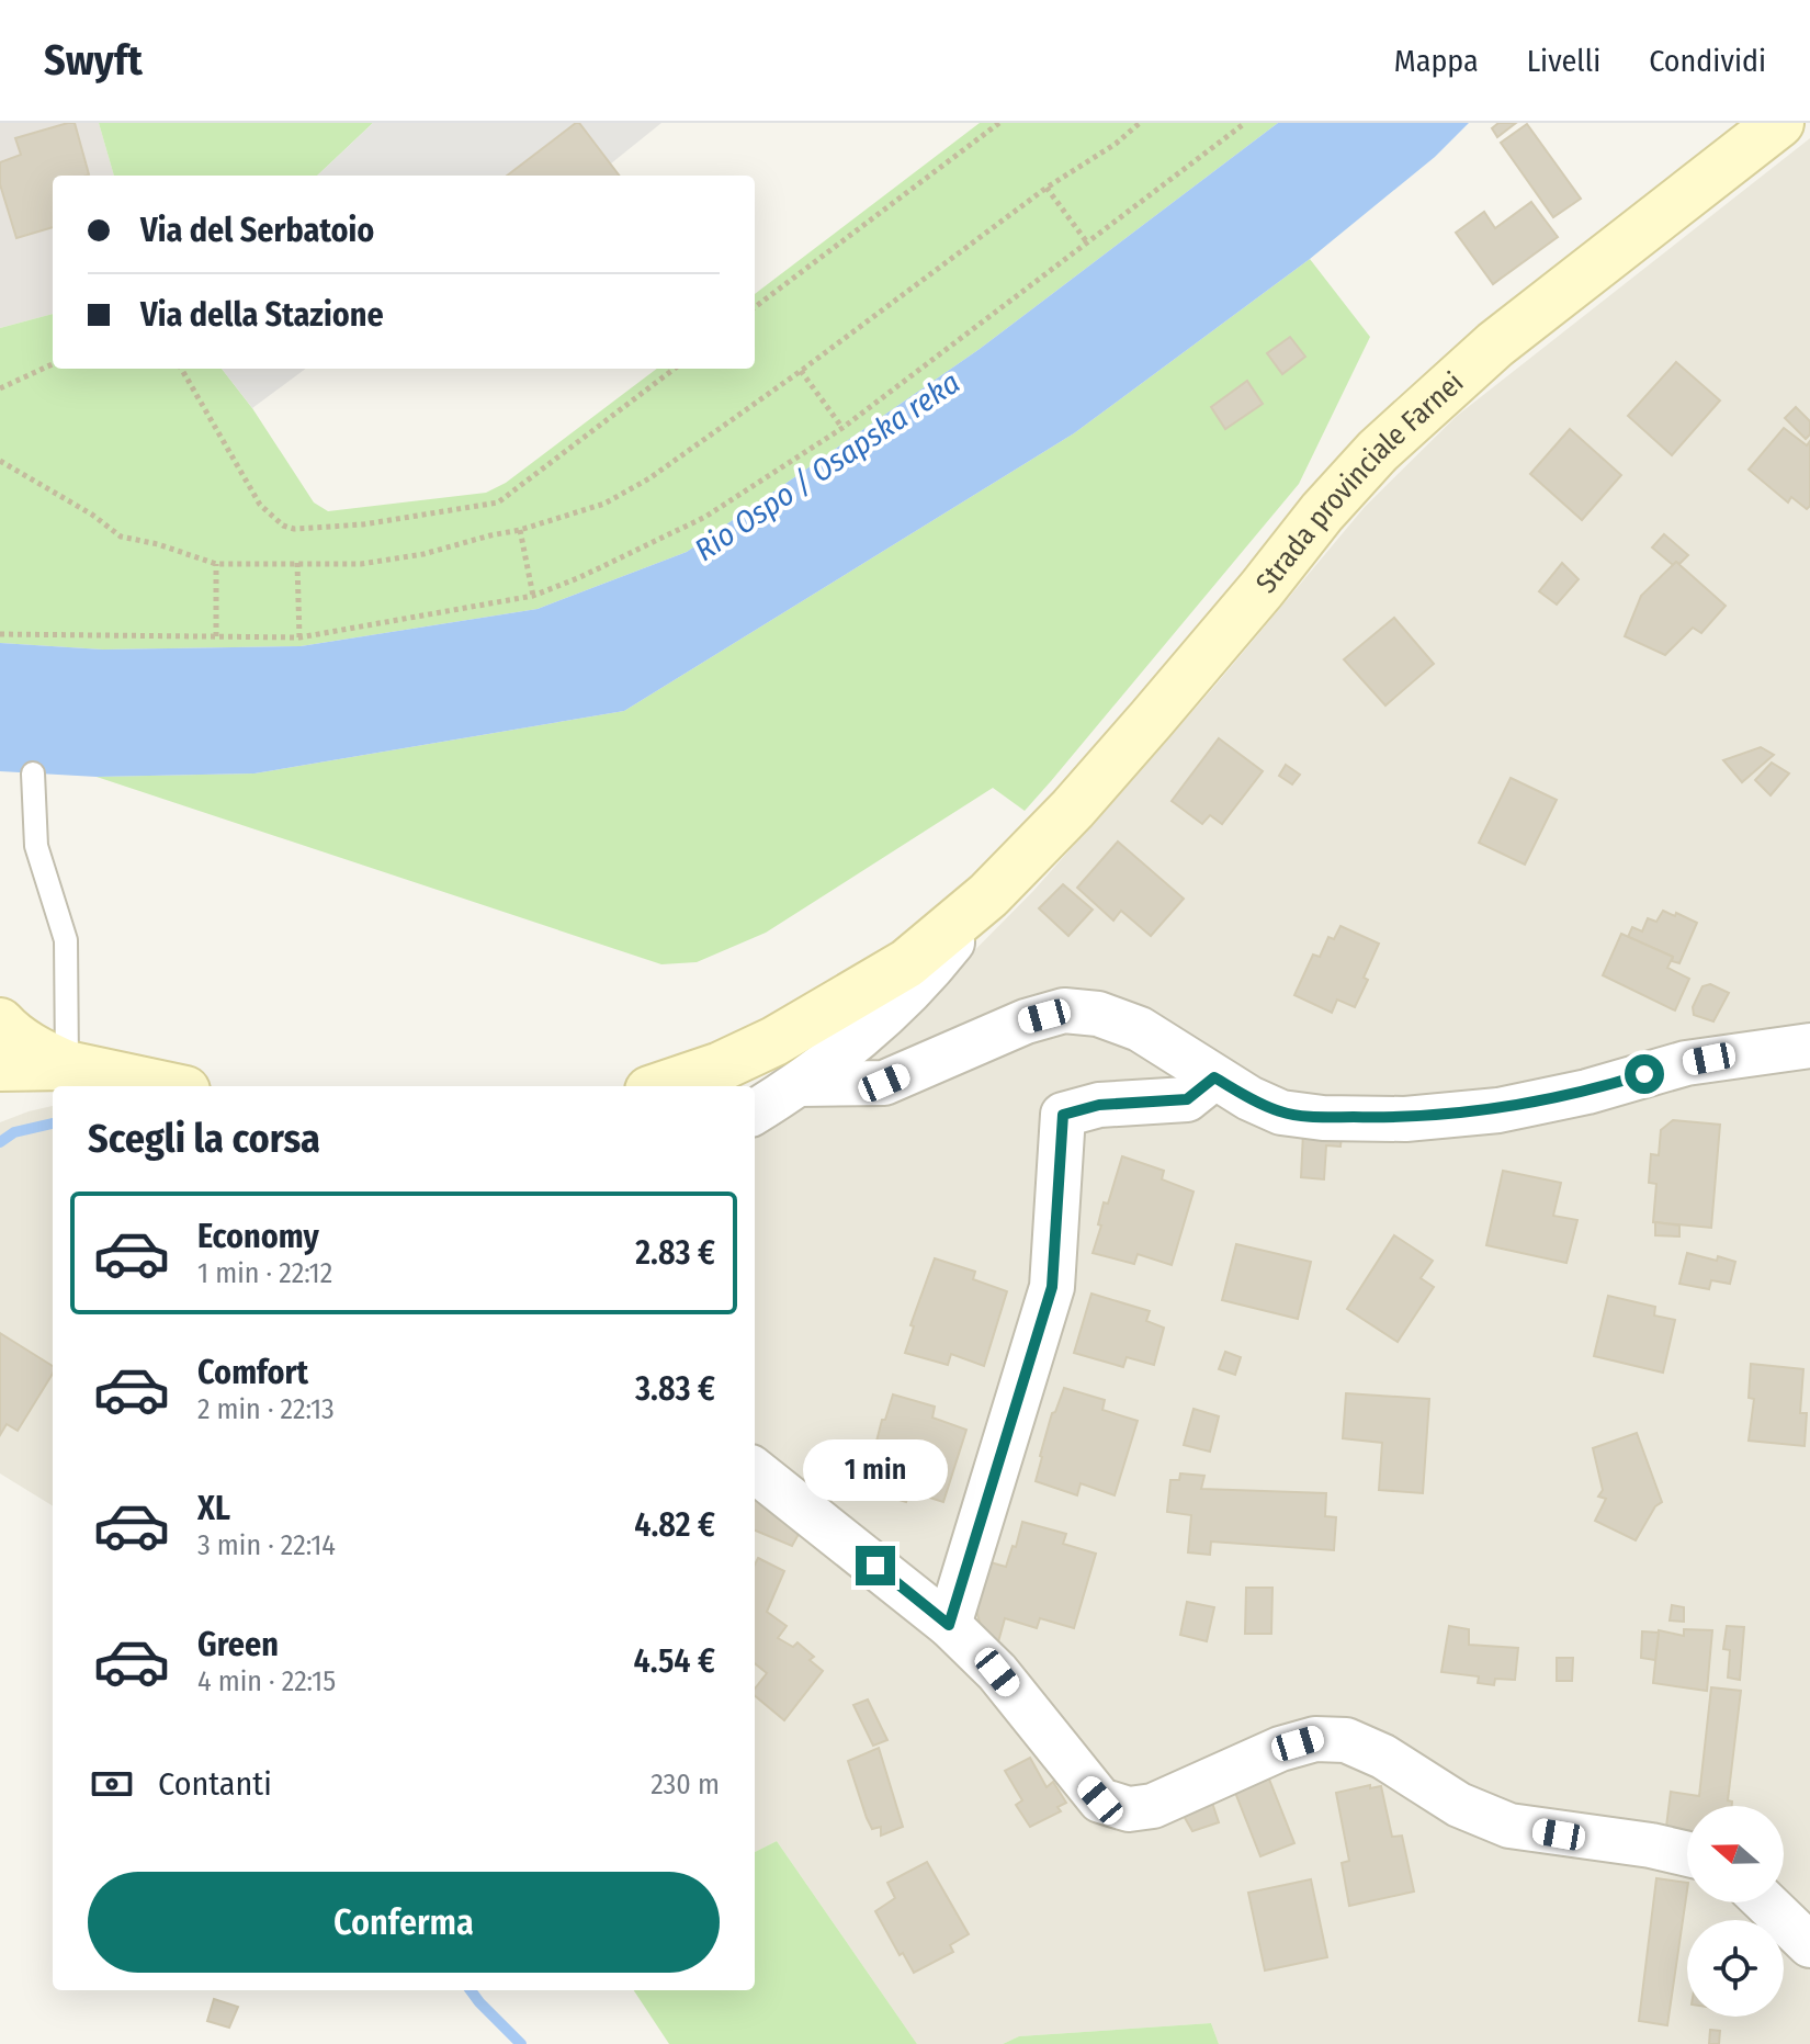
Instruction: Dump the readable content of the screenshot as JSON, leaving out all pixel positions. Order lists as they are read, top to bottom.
{
  "streets": {
    "main road": ["Strada provinciale Farnei"]
  },
  "water": ["Rio Ospo / Osapska reka"],
  "north": "left",
  "page": {
    "header": "Swyft",
    "nav": ["Mappa", "Livelli", "Condividi"],
    "banner": ["Via del Serbatoio", "Via della Stazione"],
    "heading": "Scegli la corsa",
    "list": [
      {
        "name": "Economy",
        "note": "1 min · 22:12",
        "value": "2.83 €"
      },
      {
        "name": "Comfort",
        "note": "2 min · 22:13",
        "value": "3.83 €"
      },
      {
        "name": "XL",
        "note": "3 min · 22:14",
        "value": "4.82 €"
      },
      {
        "name": "Green",
        "note": "4 min · 22:15",
        "value": "4.54 €"
      }
    ],
    "bubble": "1 min",
    "pay": ["Contanti", "230 m"],
    "buttons": "Conferma"
  }
}
